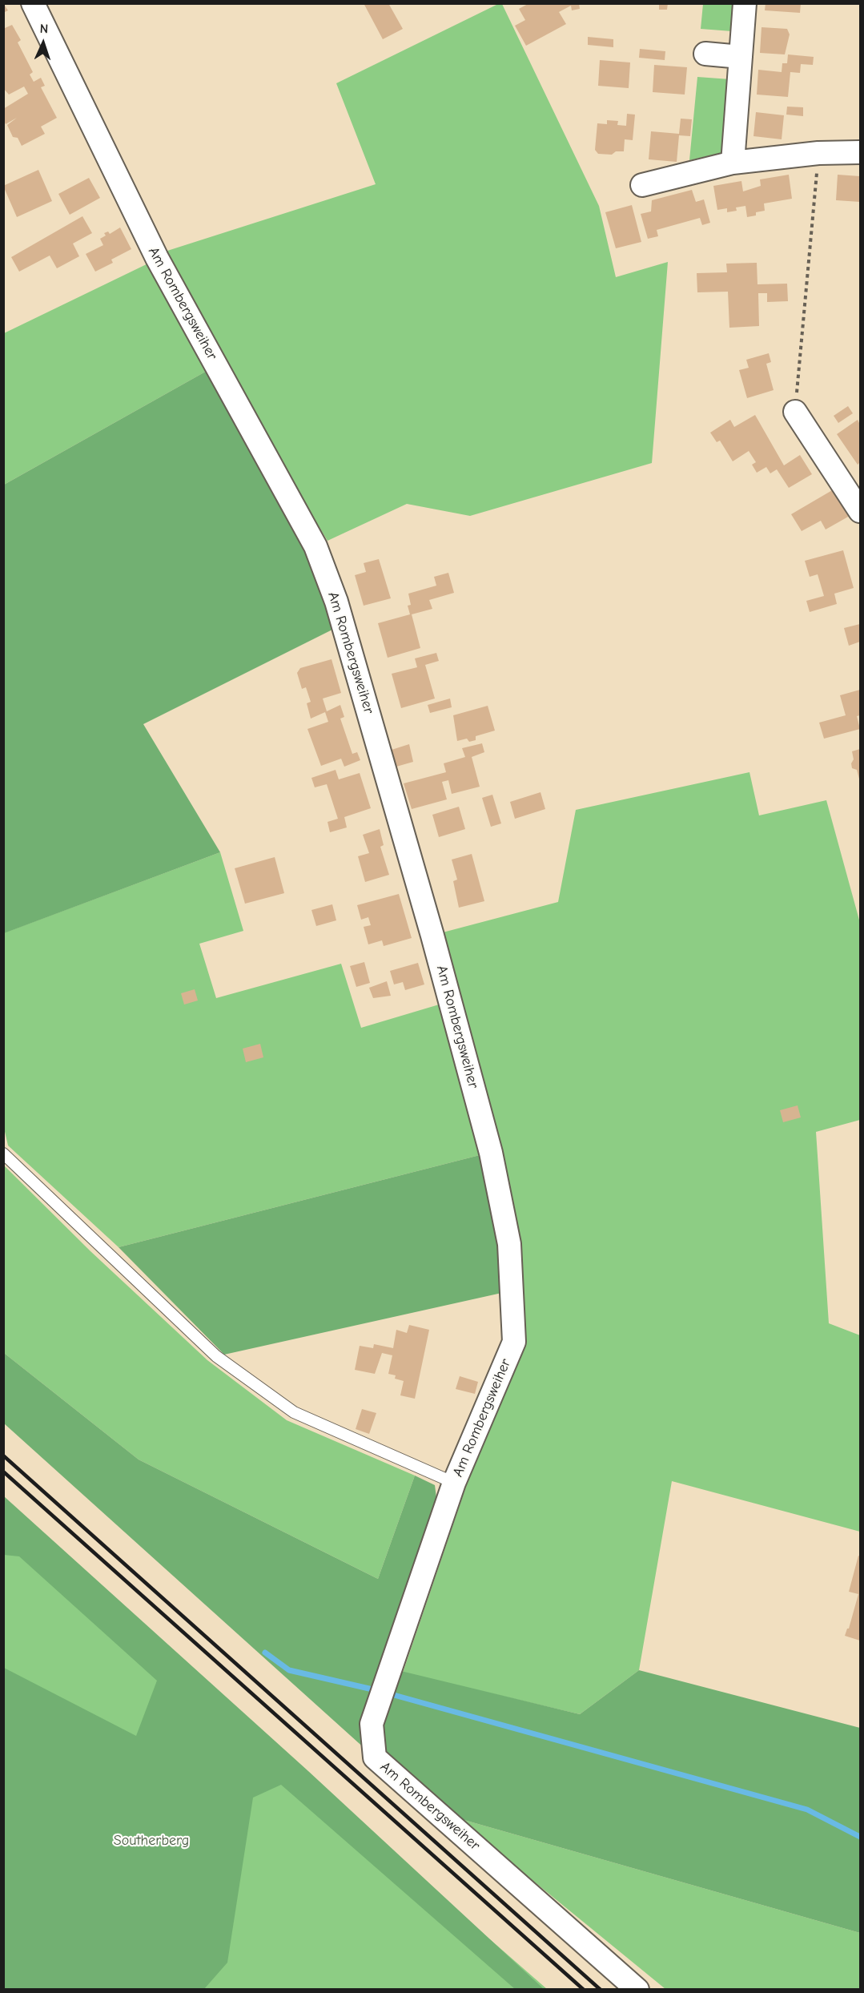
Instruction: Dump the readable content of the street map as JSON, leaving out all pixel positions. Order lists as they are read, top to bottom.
{
  "streets": {
    "street": ["Am Rombergsweiher"]
  },
  "parks": ["Southerberg"],
  "north": "top"
}
